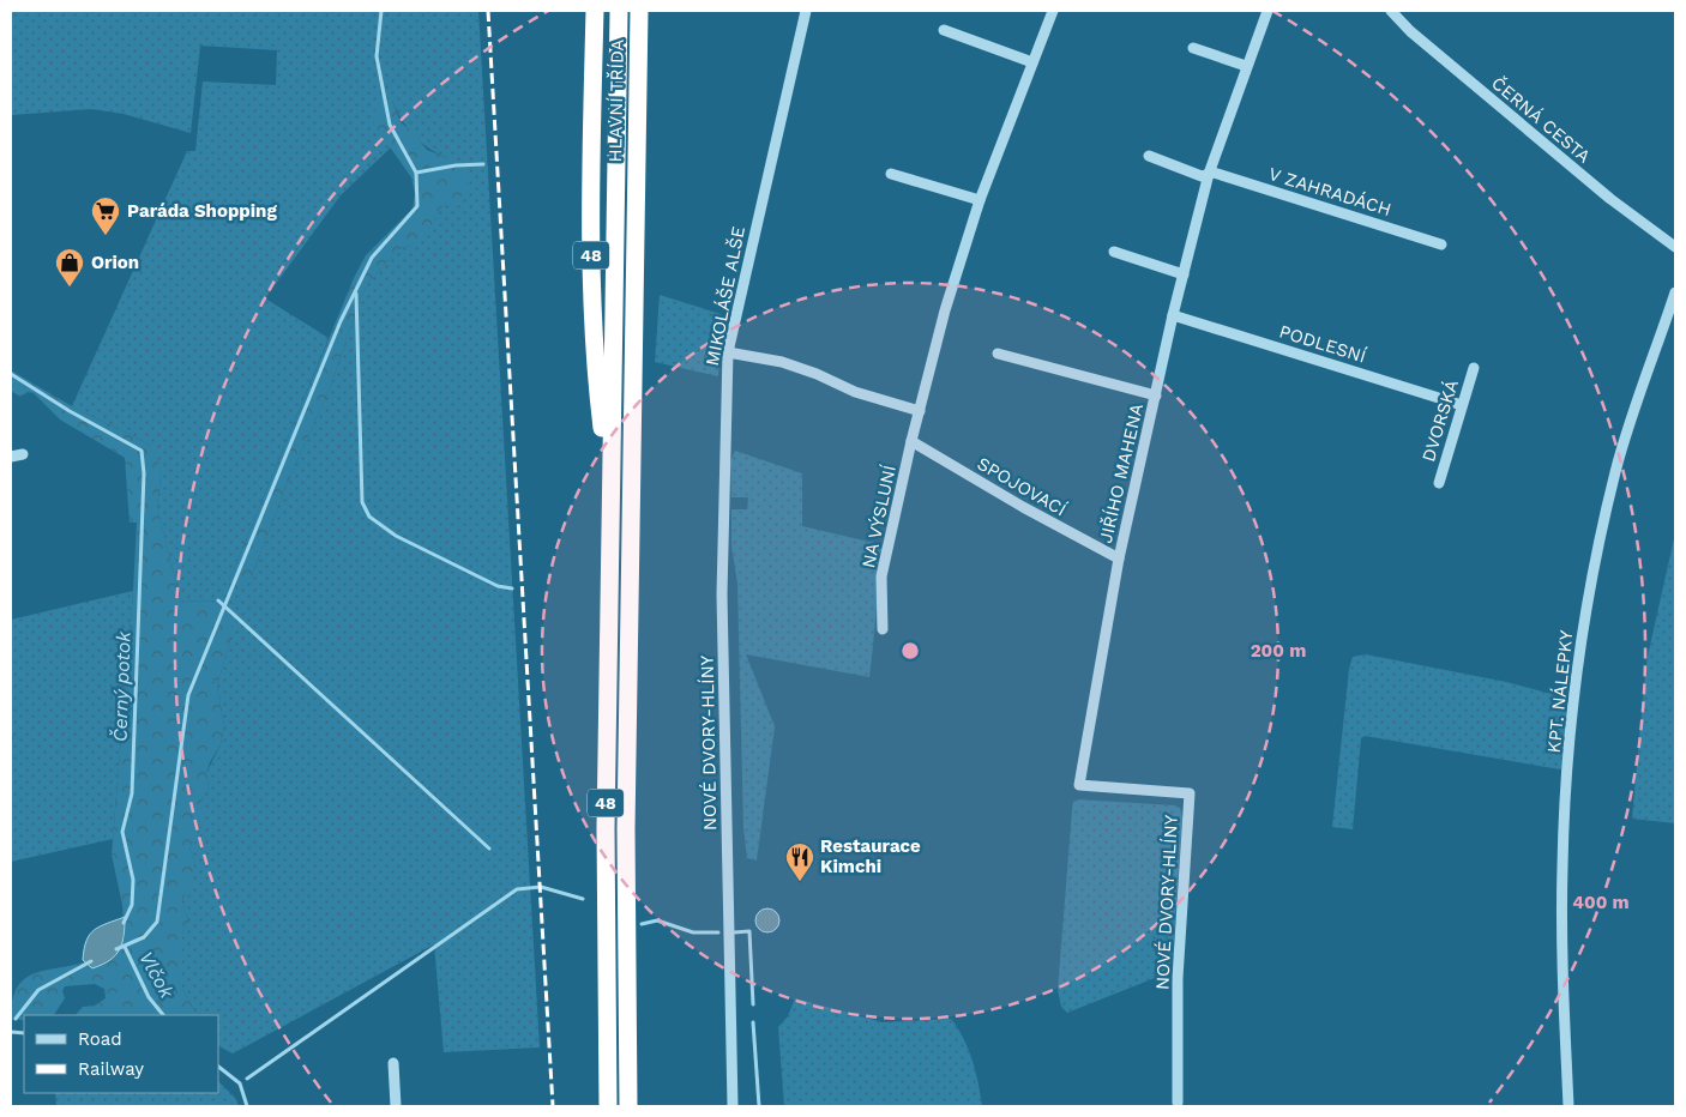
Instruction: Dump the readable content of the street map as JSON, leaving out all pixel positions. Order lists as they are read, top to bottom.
{
  "streets": {
    "highway": ["HLAVNÍ TŘÍDA", "48"],
    "street": [
      "ČERNÁ CESTA",
      "V ZAHRADÁCH",
      "MIKOLÁŠE ALŠE",
      "PODLESNÍ",
      "DVORSKÁ",
      "JIŘÍHO MAHENA",
      "SPOJOVACÍ",
      "NA VÝSLUNÍ",
      "KPT. NÁLEPKY",
      "NOVÉ DVORY-HLÍNY"
    ]
  },
  "crossings": [
    ["V ZAHRADÁCH", "JIŘÍHO MAHENA"],
    ["MIKOLÁŠE ALŠE", "NOVÉ DVORY-HLÍNY"],
    ["PODLESNÍ", "DVORSKÁ"],
    ["PODLESNÍ", "JIŘÍHO MAHENA"],
    ["JIŘÍHO MAHENA", "SPOJOVACÍ"],
    ["JIŘÍHO MAHENA", "NOVÉ DVORY-HLÍNY"],
    ["SPOJOVACÍ", "NA VÝSLUNÍ"],
    ["SPOJOVACÍ", "NOVÉ DVORY-HLÍNY"]
  ],
  "water": ["Černý potok", "Vlčok"],
  "places": {
    "supermarket": ["Paráda Shopping"],
    "shop": ["Orion"],
    "restaurant": ["Restaurace Kimchi"]
  },
  "legend": ["Road", "Railway"],
  "rings": ["200 m", "400 m"]
}
